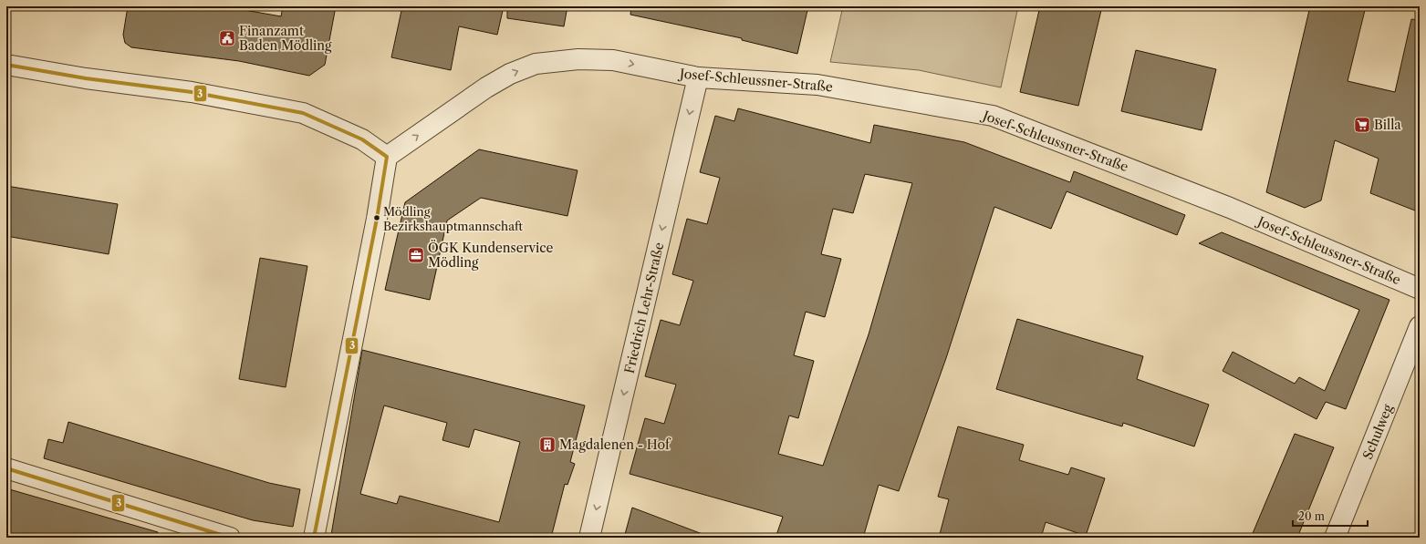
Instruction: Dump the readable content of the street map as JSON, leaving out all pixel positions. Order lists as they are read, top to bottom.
{
  "streets": {
    "street": ["Josef-Schleussner-Straße", "Friedrich Lehr-Straße", "Schulweg"]
  },
  "crossings": [
    ["Josef-Schleussner-Straße", "Friedrich Lehr-Straße"]
  ],
  "one_way": ["Friedrich Lehr-Straße"],
  "places": {
    "public building": ["Finanzamt Baden Mödling"],
    "supermarket": ["Billa"],
    "other": ["Mödling Bezirkshauptmannschaft"],
    "office": ["ÖGK Kundenservice Mödling"],
    "building": ["Magdalenen - Hof"]
  },
  "lines": ["transit line 3"],
  "scale_bar": "20 m"
}
